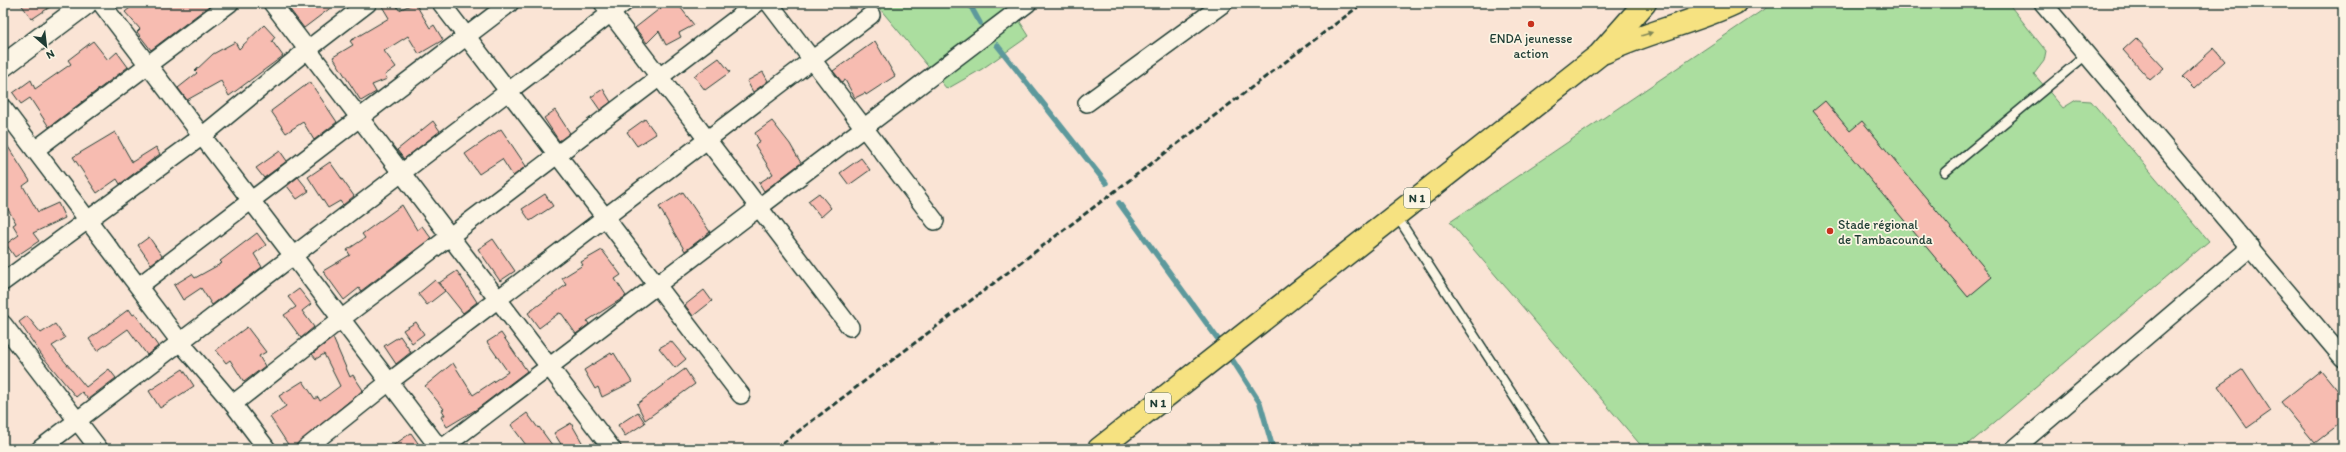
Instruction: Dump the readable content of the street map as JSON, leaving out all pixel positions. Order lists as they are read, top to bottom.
{
  "streets": {
    "highway": ["N 1"]
  },
  "places": ["ENDA jeunesse action", "Stade régional de Tambacounda"],
  "north": "bottom right"
}
